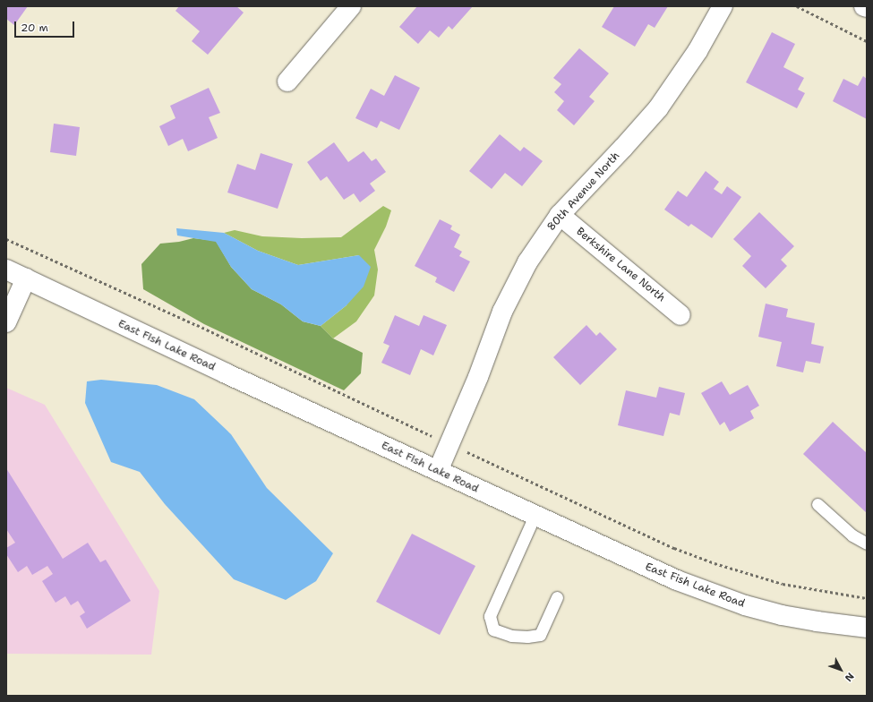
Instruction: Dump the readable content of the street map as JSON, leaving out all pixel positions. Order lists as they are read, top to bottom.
{
  "streets": {
    "street": ["80th Avenue North", "Berkshire Lane North", "East Fish Lake Road"]
  },
  "crossings": [
    ["80th Avenue North", "Berkshire Lane North"],
    ["80th Avenue North", "East Fish Lake Road"]
  ],
  "scale_bar": "20 m",
  "north": "bottom right"
}
